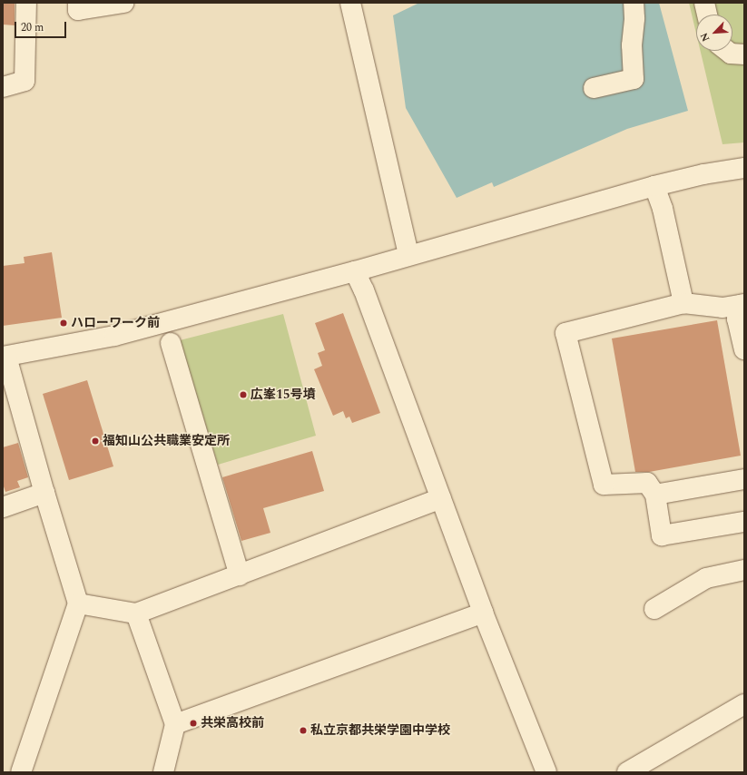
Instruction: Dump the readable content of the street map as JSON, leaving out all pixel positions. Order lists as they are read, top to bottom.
{
  "places": [
    "ハローワーク前",
    "広峯15号墳",
    "福知山公共職業安定所",
    "共栄高校前",
    "私立京都共栄学園中学校"
  ],
  "scale_bar": "20 m",
  "north": "bottom left"
}
